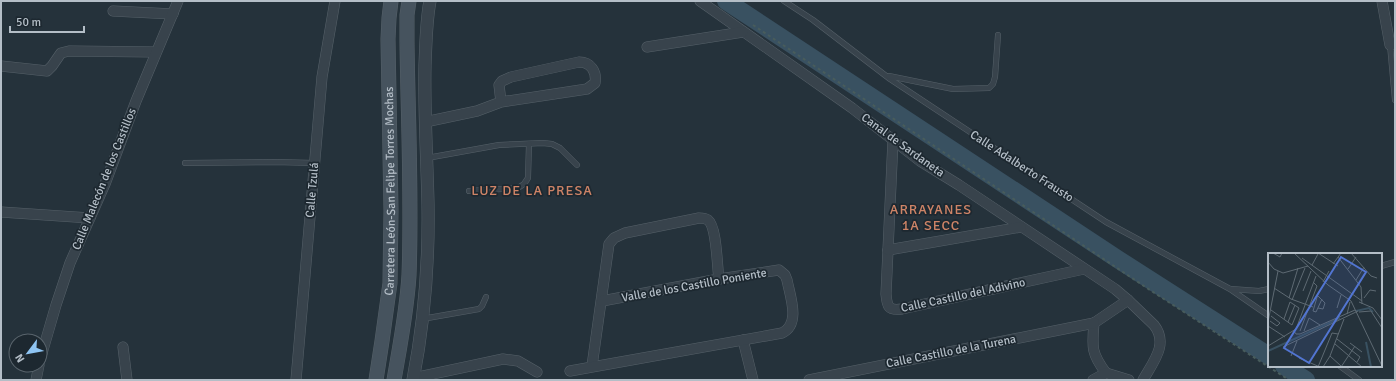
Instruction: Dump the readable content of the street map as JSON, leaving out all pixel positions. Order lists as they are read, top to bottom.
{
  "streets": {
    "main road": ["Carretera León-San Felipe Torres Mochas"],
    "street": [
      "Canal de Sardaneta",
      "Calle Malecón de los Castillos",
      "Calle Tzulá",
      "Valle de los Castillo Poniente",
      "Calle Castillo del Adivino",
      "Calle Castillo de la Turena"
    ],
    "lane": ["Calle Adalberto Frausto"]
  },
  "crossings": [
    ["Canal de Sardaneta", "Calle Castillo del Adivino"]
  ],
  "districts": ["LUZ DE LA PRESA", "ARRAYANES 1A SECC"],
  "scale_bar": "50 m",
  "north": "bottom left"
}
